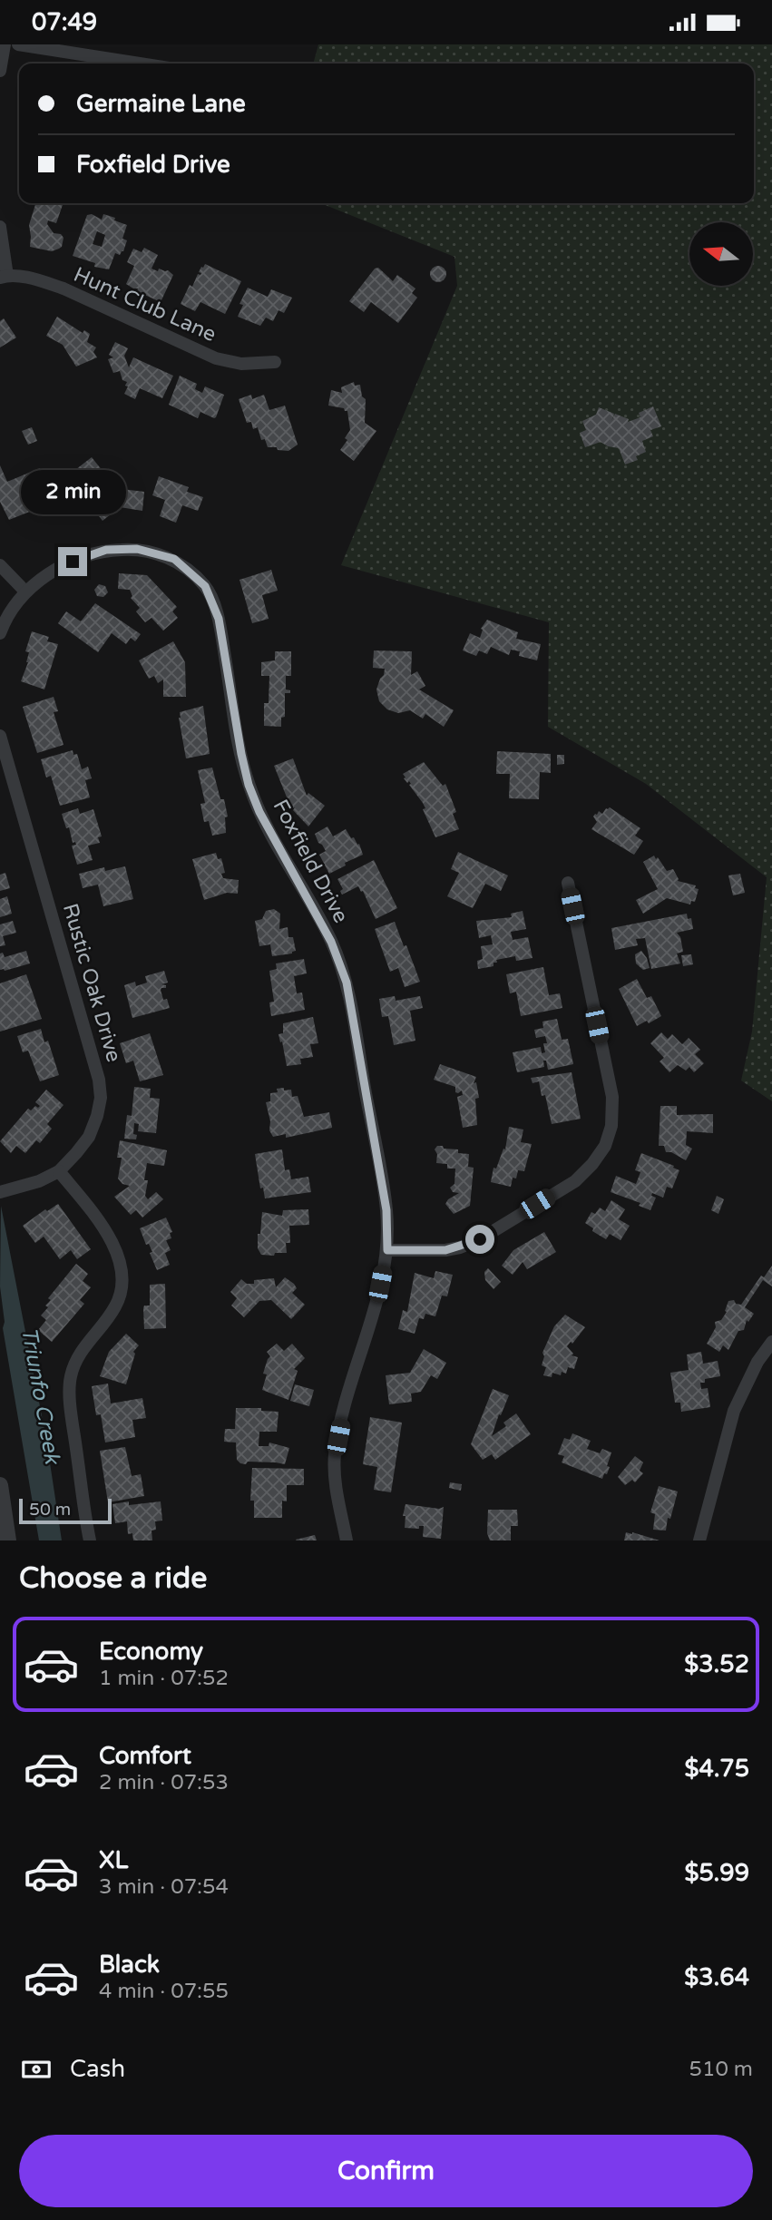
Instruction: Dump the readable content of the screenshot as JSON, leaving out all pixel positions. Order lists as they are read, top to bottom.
{
  "streets": {
    "street": ["Hunt Club Lane", "Foxfield Drive", "Rustic Oak Drive"]
  },
  "water": ["Triunfo Creek"],
  "scale_bar": "50 m",
  "north": "left",
  "page": {
    "status": "07:49",
    "banner": ["Germaine Lane", "Foxfield Drive"],
    "bubble": "2 min",
    "scale": "50 m",
    "heading": "Choose a ride",
    "list": [
      {
        "name": "Economy",
        "note": "1 min · 07:52",
        "value": "$3.52"
      },
      {
        "name": "Comfort",
        "note": "2 min · 07:53",
        "value": "$4.75"
      },
      {
        "name": "XL",
        "note": "3 min · 07:54",
        "value": "$5.99"
      },
      {
        "name": "Black",
        "note": "4 min · 07:55",
        "value": "$3.64"
      }
    ],
    "pay": ["Cash", "510 m"],
    "buttons": "Confirm"
  }
}
